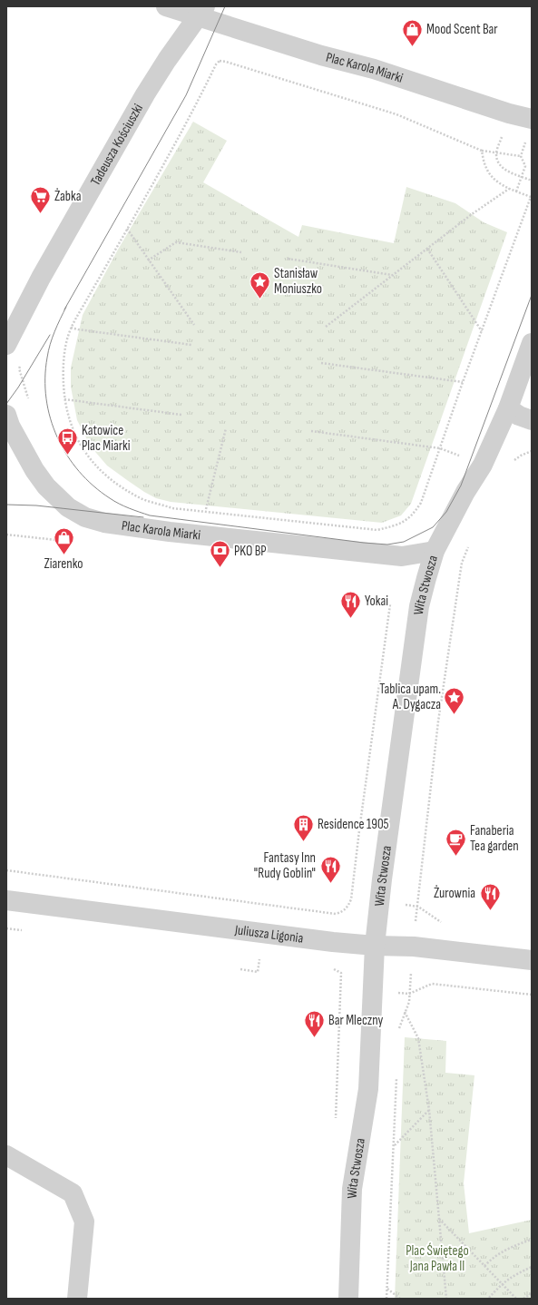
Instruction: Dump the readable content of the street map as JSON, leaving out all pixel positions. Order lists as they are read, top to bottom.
{
  "streets": {
    "street": [
      "Plac Karola Miarki",
      "Tadeusza Kościuszki",
      "Wita Stwosza",
      "Juliusza Ligonia"
    ]
  },
  "crossings": [
    ["Plac Karola Miarki", "Tadeusza Kościuszki"],
    ["Plac Karola Miarki", "Wita Stwosza"],
    ["Wita Stwosza", "Juliusza Ligonia"]
  ],
  "parks": ["Plac Świętego Jana Pawła II"],
  "places": {
    "shop": ["Mood Scent Bar", "Ziarenko"],
    "supermarket": ["Żabka"],
    "place": ["Stanisław Moniuszko", "Tablica upam. A. Dygacza"],
    "bus stop": ["Katowice Plac Miarki"],
    "bank": ["PKO BP"],
    "restaurant": [
      "Yokai",
      "Fantasy Inn \"Rudy Goblin\"",
      "Żurownia",
      "Bar Mleczny"
    ],
    "building": ["Residence 1905"],
    "cafe": ["Fanaberia Tea garden"]
  }
}
